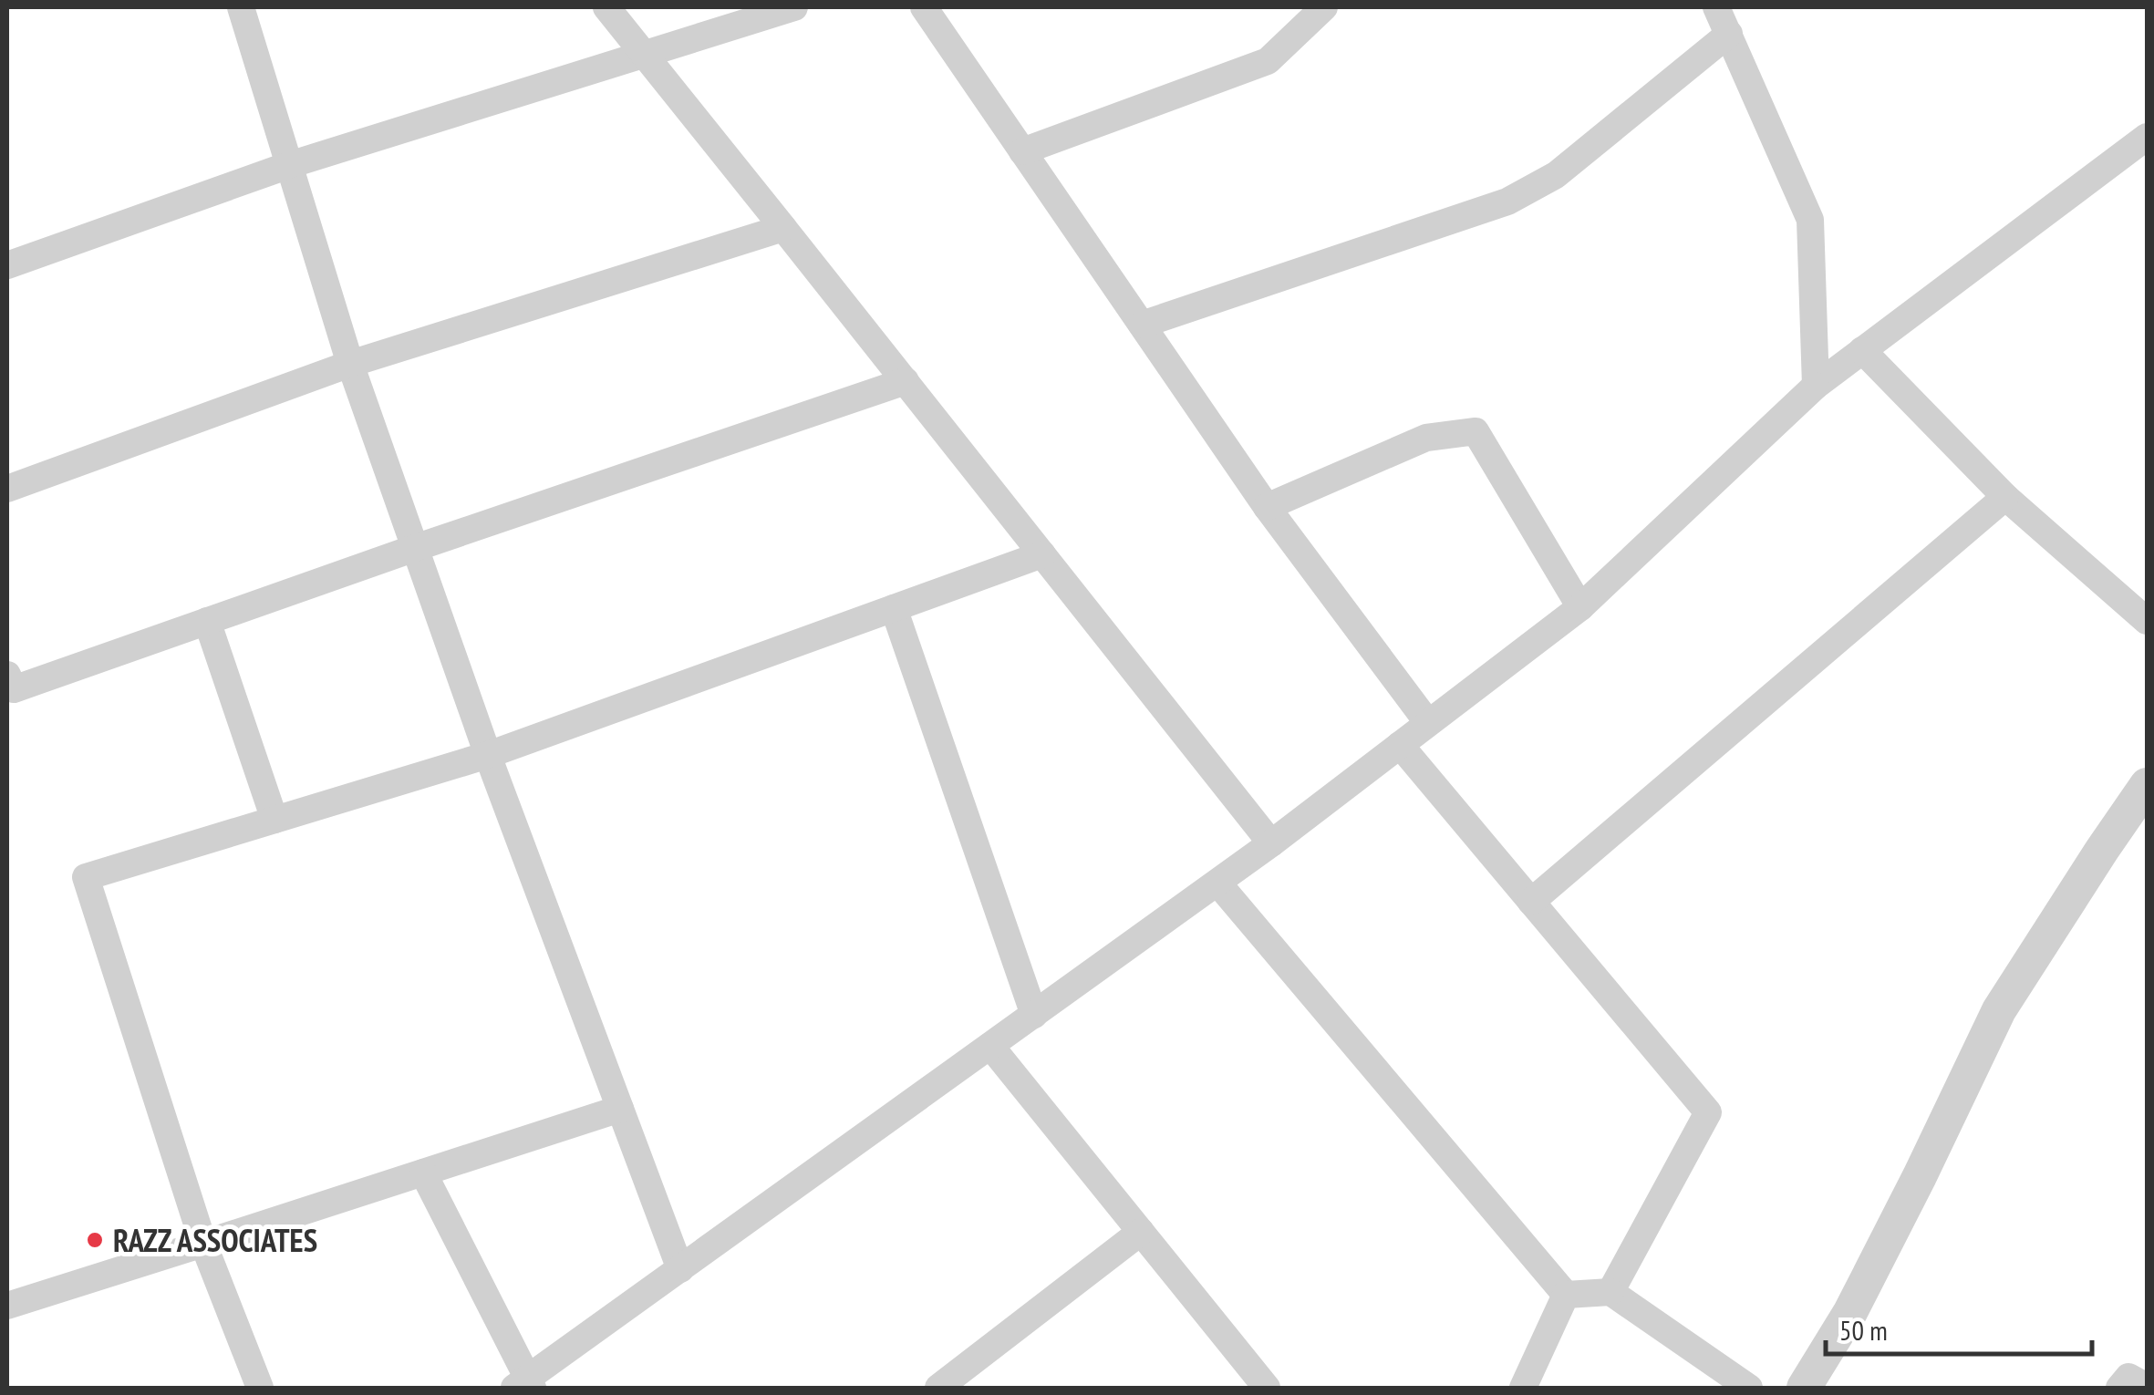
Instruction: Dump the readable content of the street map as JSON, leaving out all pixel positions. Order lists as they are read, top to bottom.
{
  "places": ["RAZZ ASSOCIATES"],
  "scale_bar": "50 m"
}
